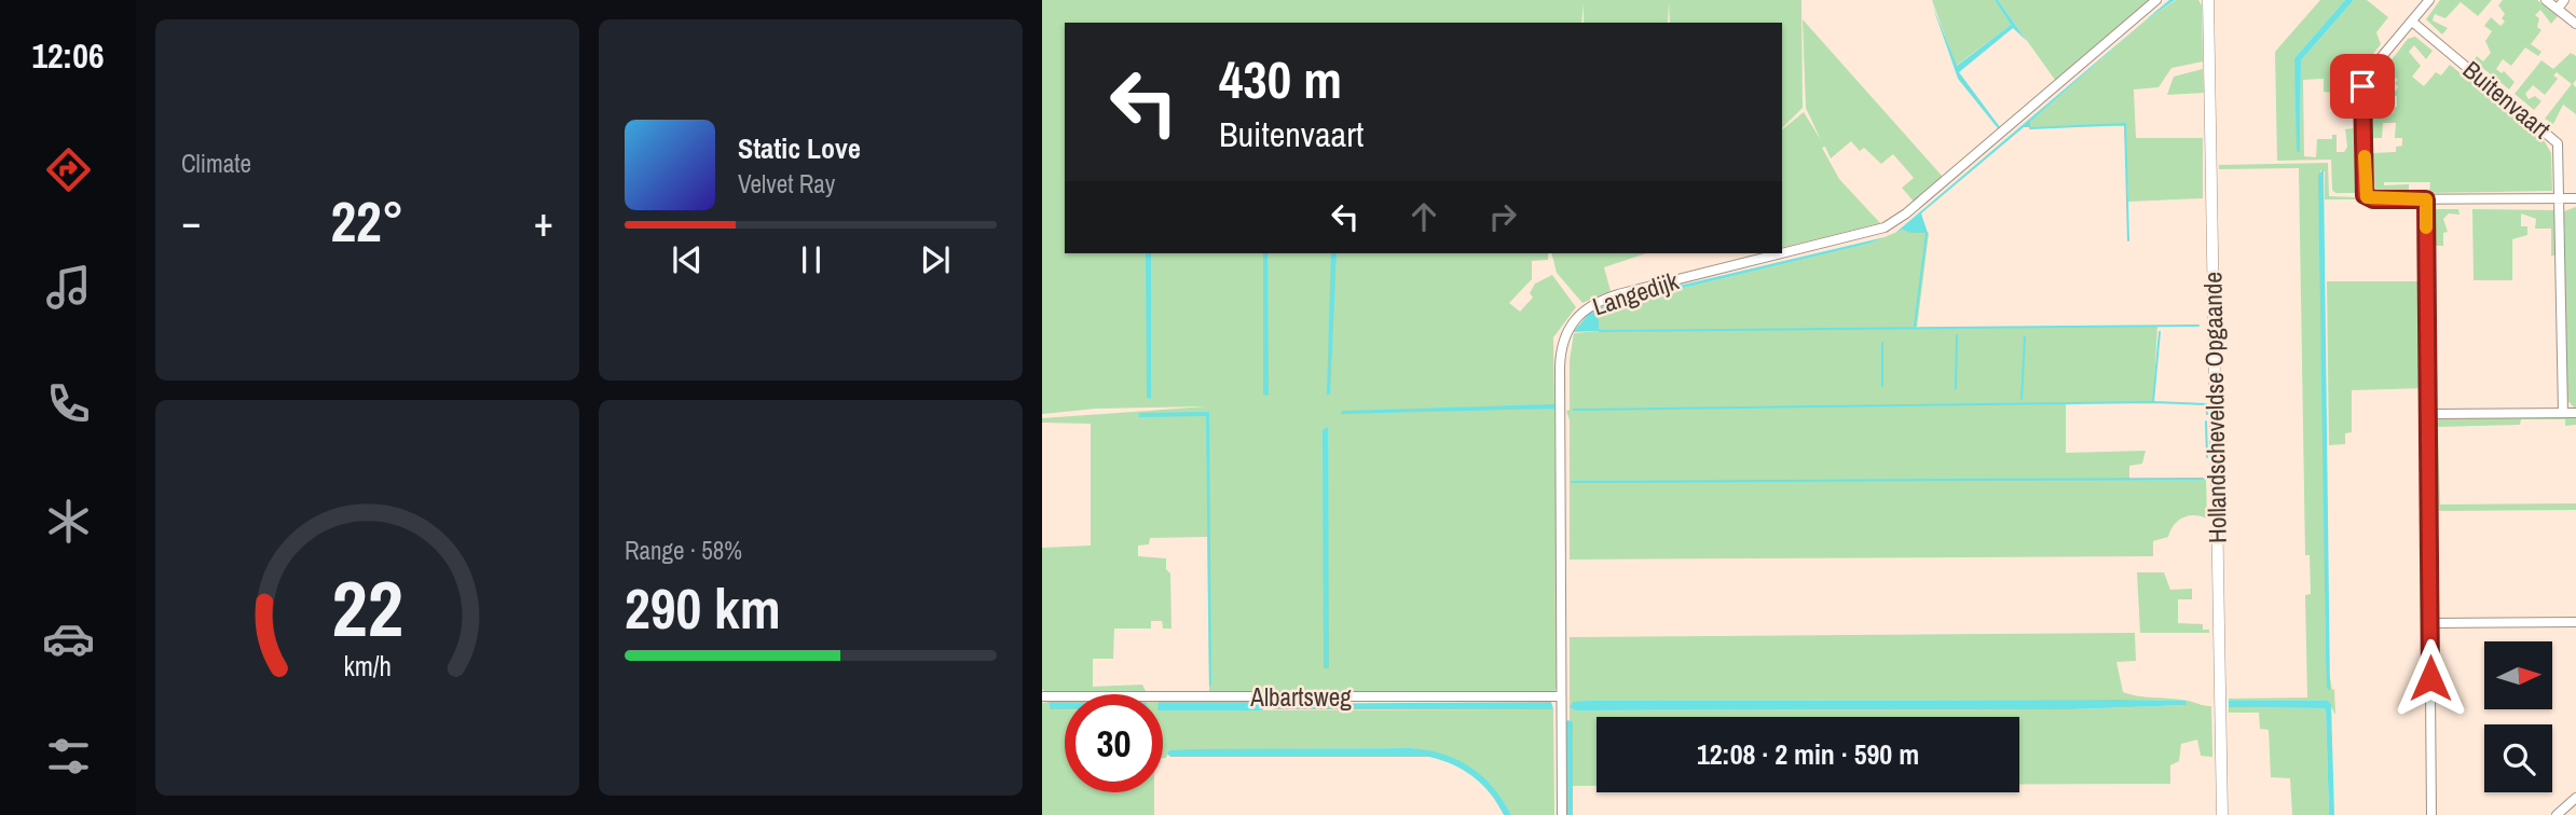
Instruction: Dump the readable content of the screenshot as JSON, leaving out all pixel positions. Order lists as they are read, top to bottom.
{
  "streets": {
    "street": [
      "Buitenvaart",
      "Langedijk",
      "Hollandscheveldse Opgaande",
      "Albartsweg"
    ]
  },
  "crossings": [
    ["Langedijk", "Albartsweg"]
  ],
  "north": "right",
  "page": {
    "tabs": "12:06",
    "tile": [
      "Climate",
      ["Range · 58%", "290 km"]
    ],
    "turn": ["430 m", "Buitenvaart"],
    "song": ["Static Love", "Velvet Ray"],
    "heat": ["−", "22°", "+"],
    "limit": "30",
    "trip": "12:08 · 2 min · 590 m",
    "gauge": ["22", "km/h"]
  }
}
